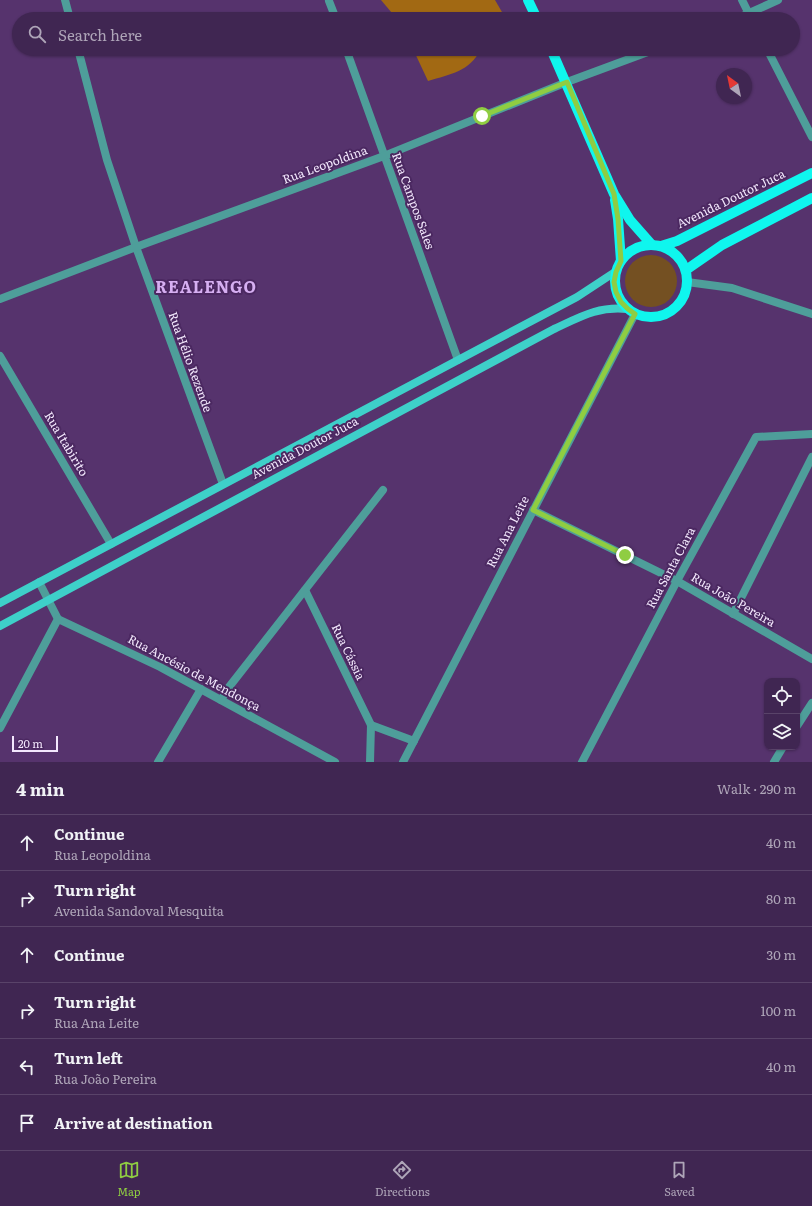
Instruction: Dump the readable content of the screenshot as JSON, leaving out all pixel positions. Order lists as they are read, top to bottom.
{
  "streets": {
    "main road": ["Avenida Doutor Juca"],
    "street": [
      "Rua Leopoldina",
      "Rua Campos Sales",
      "Rua Hélio Rezende",
      "Rua Itabirito",
      "Rua Ana Leite",
      "Rua Santa Clara",
      "Rua João Pereira",
      "Rua Cássia",
      "Rua Ancésio de Mendonça"
    ]
  },
  "crossings": [
    ["Rua Leopoldina", "Rua Campos Sales"],
    ["Rua Leopoldina", "Rua Hélio Rezende"],
    ["Avenida Doutor Juca", "Rua Campos Sales"],
    ["Avenida Doutor Juca", "Rua Hélio Rezende"],
    ["Avenida Doutor Juca", "Rua Itabirito"],
    ["Avenida Doutor Juca", "Rua Ana Leite"],
    ["Rua Ana Leite", "Rua João Pereira"],
    ["Rua Santa Clara", "Rua João Pereira"]
  ],
  "districts": ["REALENGO"],
  "scale_bar": "20 m",
  "north": "top left",
  "page": {
    "search": "Search here",
    "scale": "20 m",
    "heading": ["4 min", "Walk · 290 m"],
    "list": [
      ["Continue", "Rua Leopoldina", "40 m"],
      ["Turn right", "Avenida Sandoval Mesquita", "80 m"],
      ["Continue", "30 m"],
      ["Turn right", "Rua Ana Leite", "100 m"],
      ["Turn left", "Rua João Pereira", "40 m"],
      "Arrive at destination"
    ],
    "nav": ["Map", "Directions", "Saved"]
  }
}
